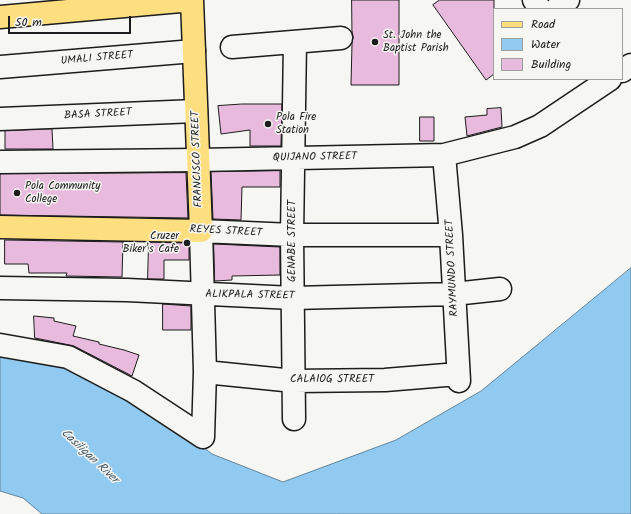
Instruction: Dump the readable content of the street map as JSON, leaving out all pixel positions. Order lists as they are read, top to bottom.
{
  "streets": {
    "main road": ["FRANCISCO STREET", "REYES STREET"],
    "street": [
      "UMALI STREET",
      "BASA STREET",
      "QUIJANO STREET",
      "GENABE STREET",
      "RAYMUNDO STREET",
      "ALIKPALA STREET",
      "CALAIOG STREET"
    ]
  },
  "crossings": [
    ["UMALI STREET", "FRANCISCO STREET"],
    ["BASA STREET", "FRANCISCO STREET"],
    ["QUIJANO STREET", "FRANCISCO STREET"],
    ["QUIJANO STREET", "GENABE STREET"],
    ["QUIJANO STREET", "RAYMUNDO STREET"],
    ["FRANCISCO STREET", "REYES STREET"],
    ["FRANCISCO STREET", "ALIKPALA STREET"],
    ["FRANCISCO STREET", "CALAIOG STREET"],
    ["REYES STREET", "GENABE STREET"],
    ["REYES STREET", "RAYMUNDO STREET"],
    ["GENABE STREET", "ALIKPALA STREET"],
    ["GENABE STREET", "CALAIOG STREET"],
    ["RAYMUNDO STREET", "ALIKPALA STREET"],
    ["RAYMUNDO STREET", "CALAIOG STREET"]
  ],
  "water": ["Casiligan River"],
  "places": [
    "St. John the Baptist Parish",
    "Pola Fire Station",
    "Pola Community College",
    "Cruzer Biker’s Cafe"
  ],
  "legend": ["Road", "Water", "Building"],
  "scale_bar": "50 m"
}
